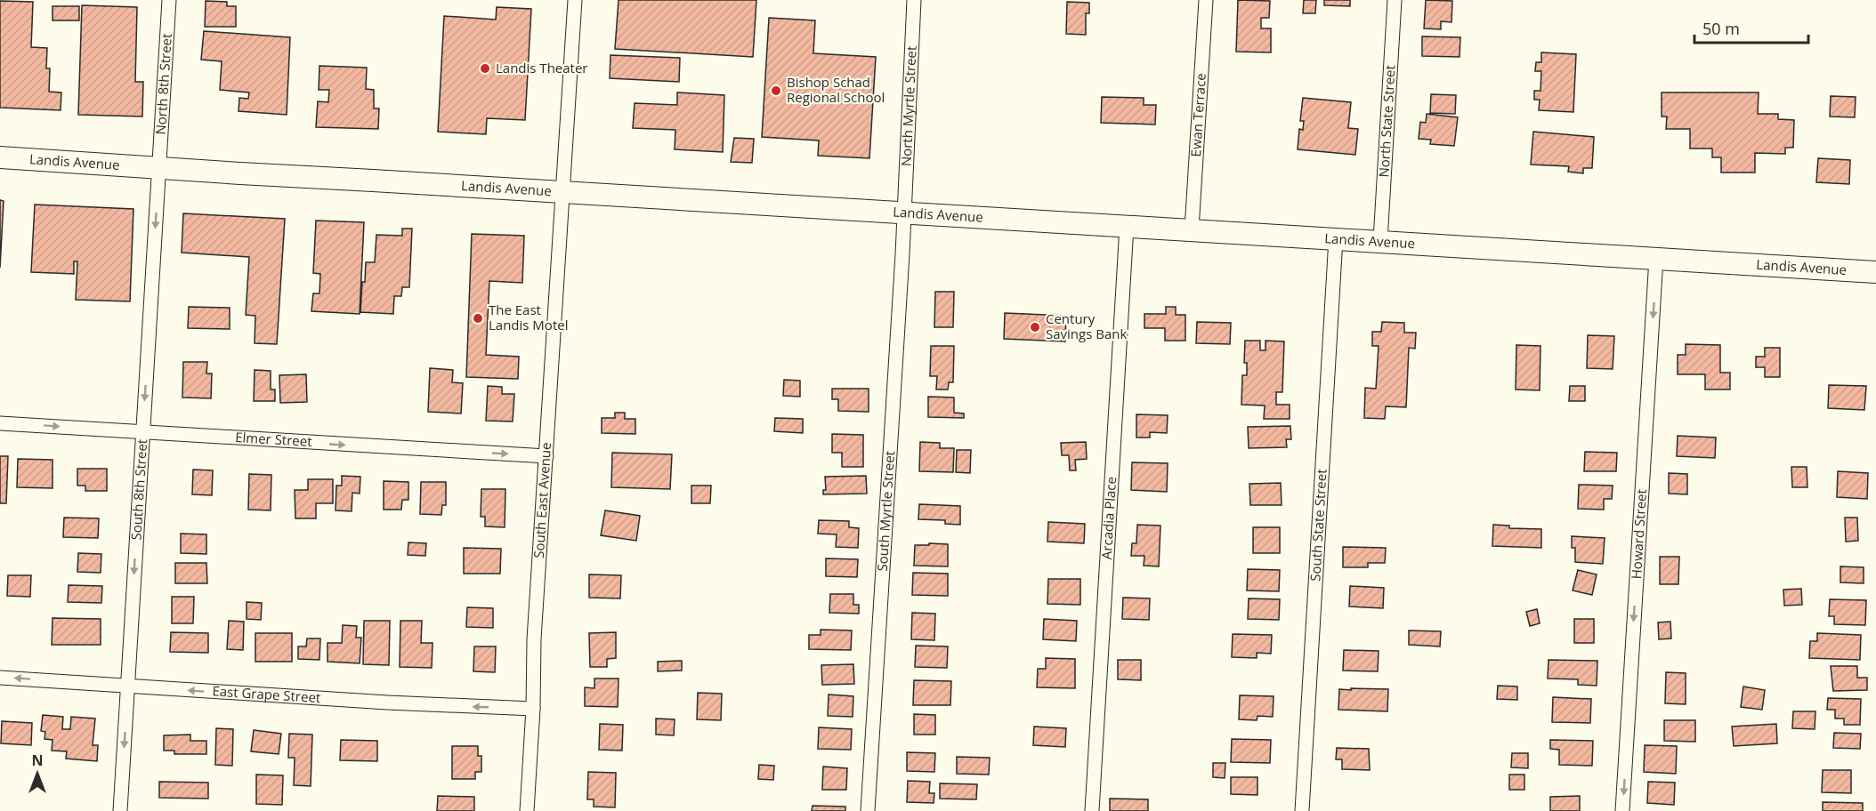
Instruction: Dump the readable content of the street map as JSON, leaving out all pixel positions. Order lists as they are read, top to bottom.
{
  "streets": {
    "main road": ["Landis Avenue"],
    "street": [
      "North 8th Street",
      "North Myrtle Street",
      "Ewan Terrace",
      "North State Street",
      "Elmer Street",
      "South 8th Street",
      "South East Avenue",
      "South Myrtle Street",
      "Arcadia Place",
      "South State Street",
      "Howard Street",
      "East Grape Street"
    ]
  },
  "crossings": [
    ["North 8th Street", "Landis Avenue"],
    ["North 8th Street", "South 8th Street"],
    ["North Myrtle Street", "Landis Avenue"],
    ["North Myrtle Street", "South Myrtle Street"],
    ["Ewan Terrace", "Landis Avenue"],
    ["North State Street", "Landis Avenue"],
    ["Landis Avenue", "South 8th Street"],
    ["Landis Avenue", "South East Avenue"],
    ["Landis Avenue", "South Myrtle Street"],
    ["Landis Avenue", "Arcadia Place"],
    ["Landis Avenue", "South State Street"],
    ["Landis Avenue", "Howard Street"],
    ["Elmer Street", "South 8th Street"],
    ["Elmer Street", "South East Avenue"],
    ["South 8th Street", "East Grape Street"],
    ["South East Avenue", "East Grape Street"]
  ],
  "one_way": [
    "Elmer Street",
    "South 8th Street",
    "Howard Street",
    "East Grape Street"
  ],
  "places": [
    "Landis Theater",
    "Bishop Schad Regional School",
    "The East Landis Motel",
    "Century Savings Bank"
  ],
  "scale_bar": "50 m",
  "north": "top"
}
